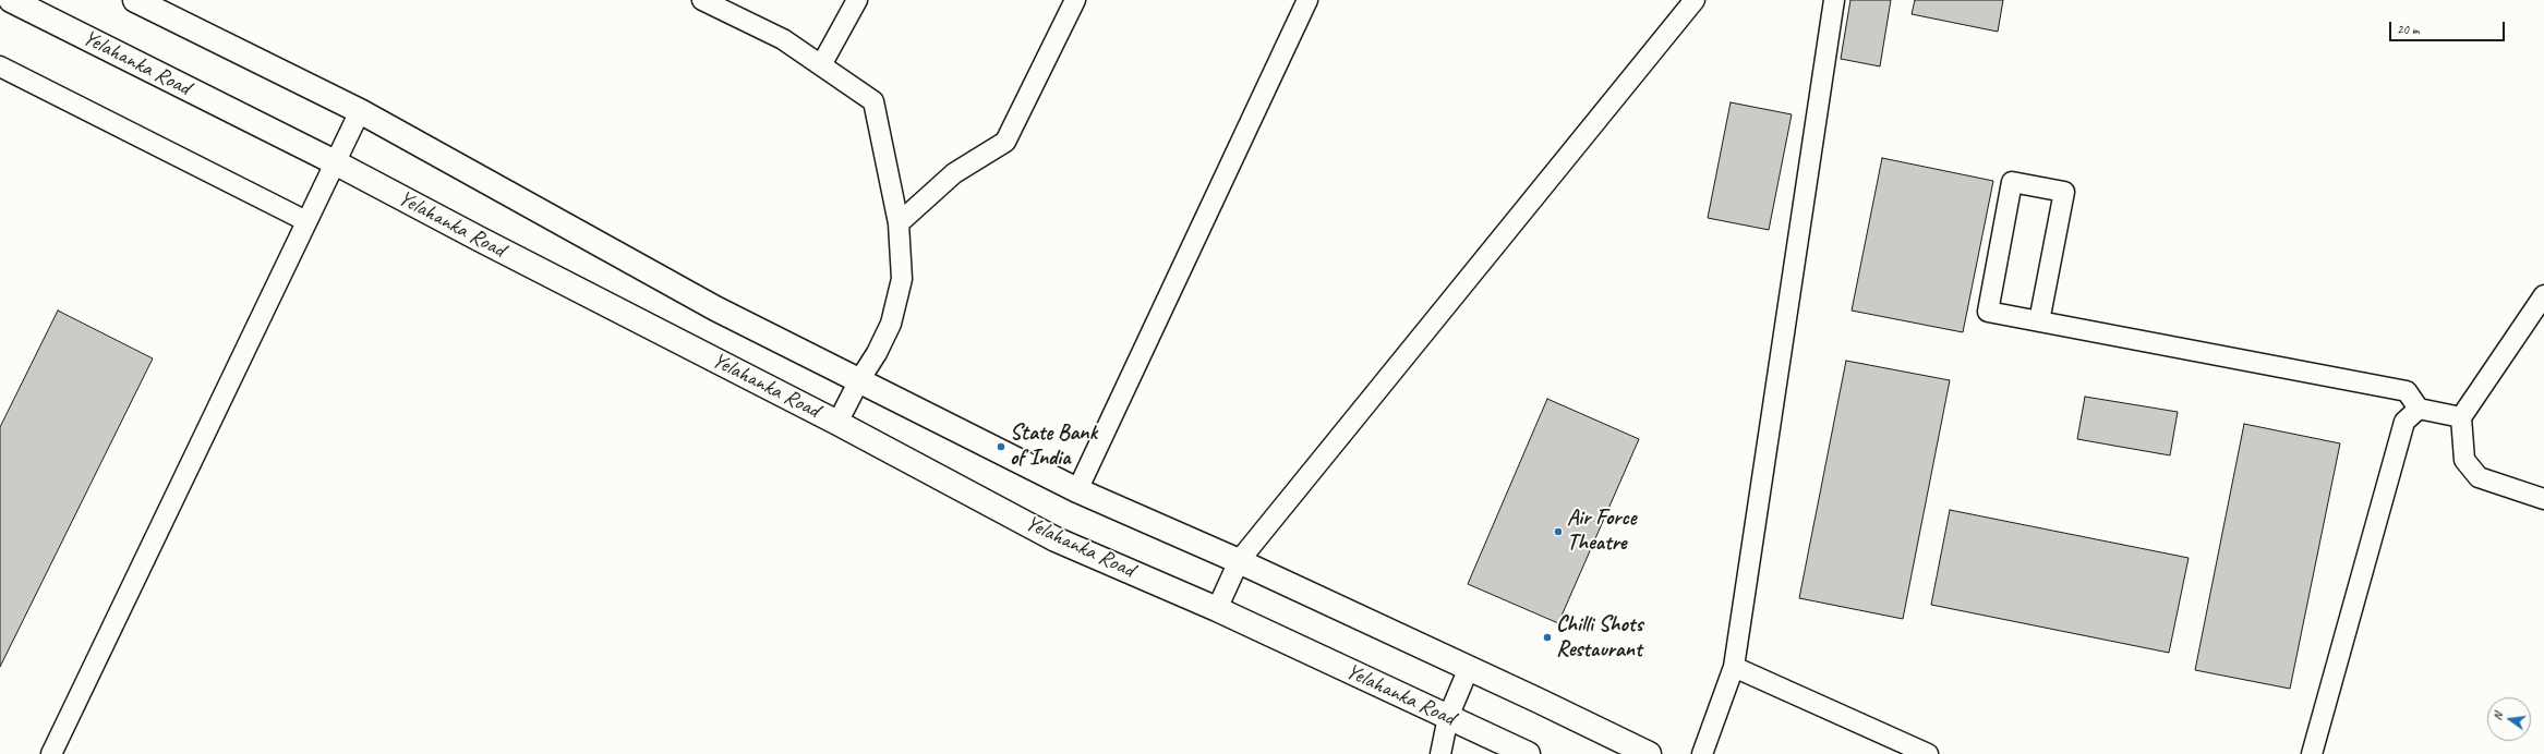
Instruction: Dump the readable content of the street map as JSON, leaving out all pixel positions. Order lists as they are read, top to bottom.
{
  "streets": {
    "main road": ["Yelahanka Road"]
  },
  "places": ["State Bank of India", "Air Force Theatre", "Chilli Shots Restaurant"],
  "scale_bar": "20 m",
  "north": "left"
}
